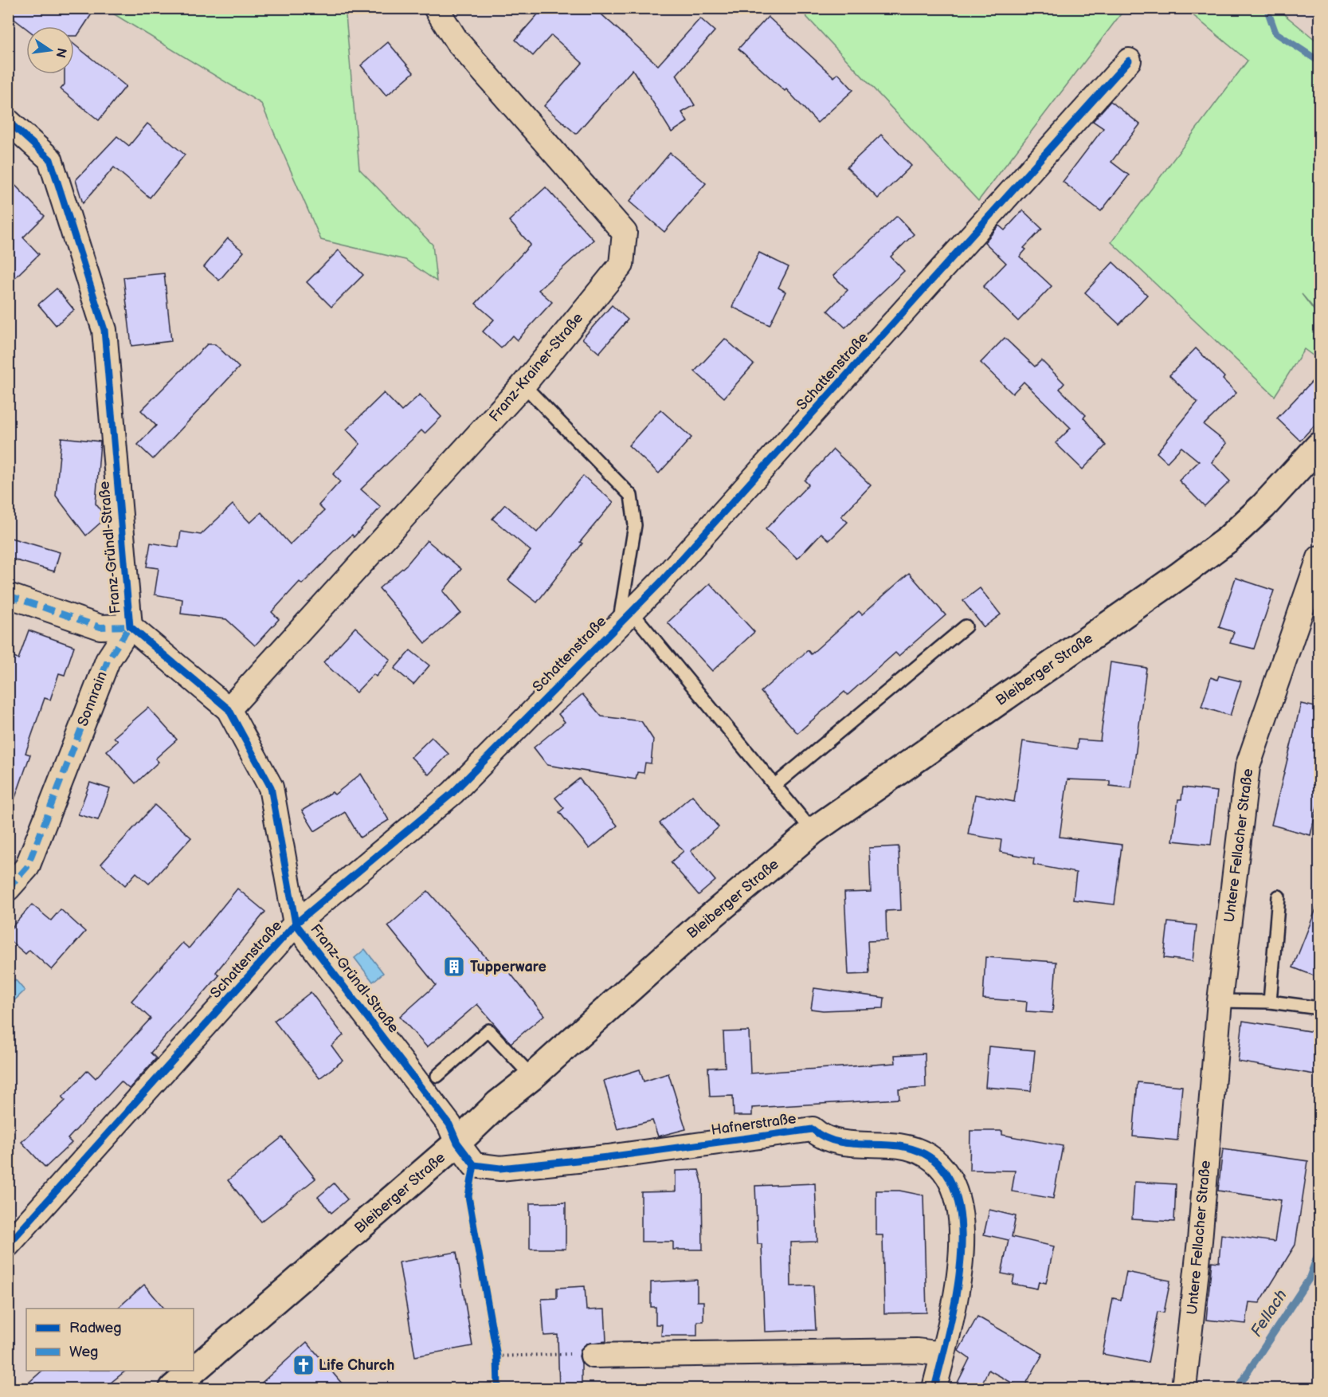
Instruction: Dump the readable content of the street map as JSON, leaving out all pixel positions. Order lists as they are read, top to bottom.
{
  "streets": {
    "main road": ["Bleiberger Straße"],
    "street": [
      "Franz-Krainer-Straße",
      "Schattenstraße",
      "Franz-Gründl-Straße",
      "Sonnrain",
      "Untere Fellacher Straße",
      "Hafnerstraße"
    ]
  },
  "crossings": [
    ["Franz-Krainer-Straße", "Franz-Gründl-Straße"],
    ["Schattenstraße", "Franz-Gründl-Straße"],
    ["Franz-Gründl-Straße", "Bleiberger Straße"],
    ["Franz-Gründl-Straße", "Sonnrain"],
    ["Franz-Gründl-Straße", "Hafnerstraße"],
    ["Bleiberger Straße", "Hafnerstraße"]
  ],
  "water": ["Fellach"],
  "places": {
    "building": ["Tupperware"],
    "church": ["Life Church"]
  },
  "legend": ["Radweg", "Weg"],
  "north": "right"
}
